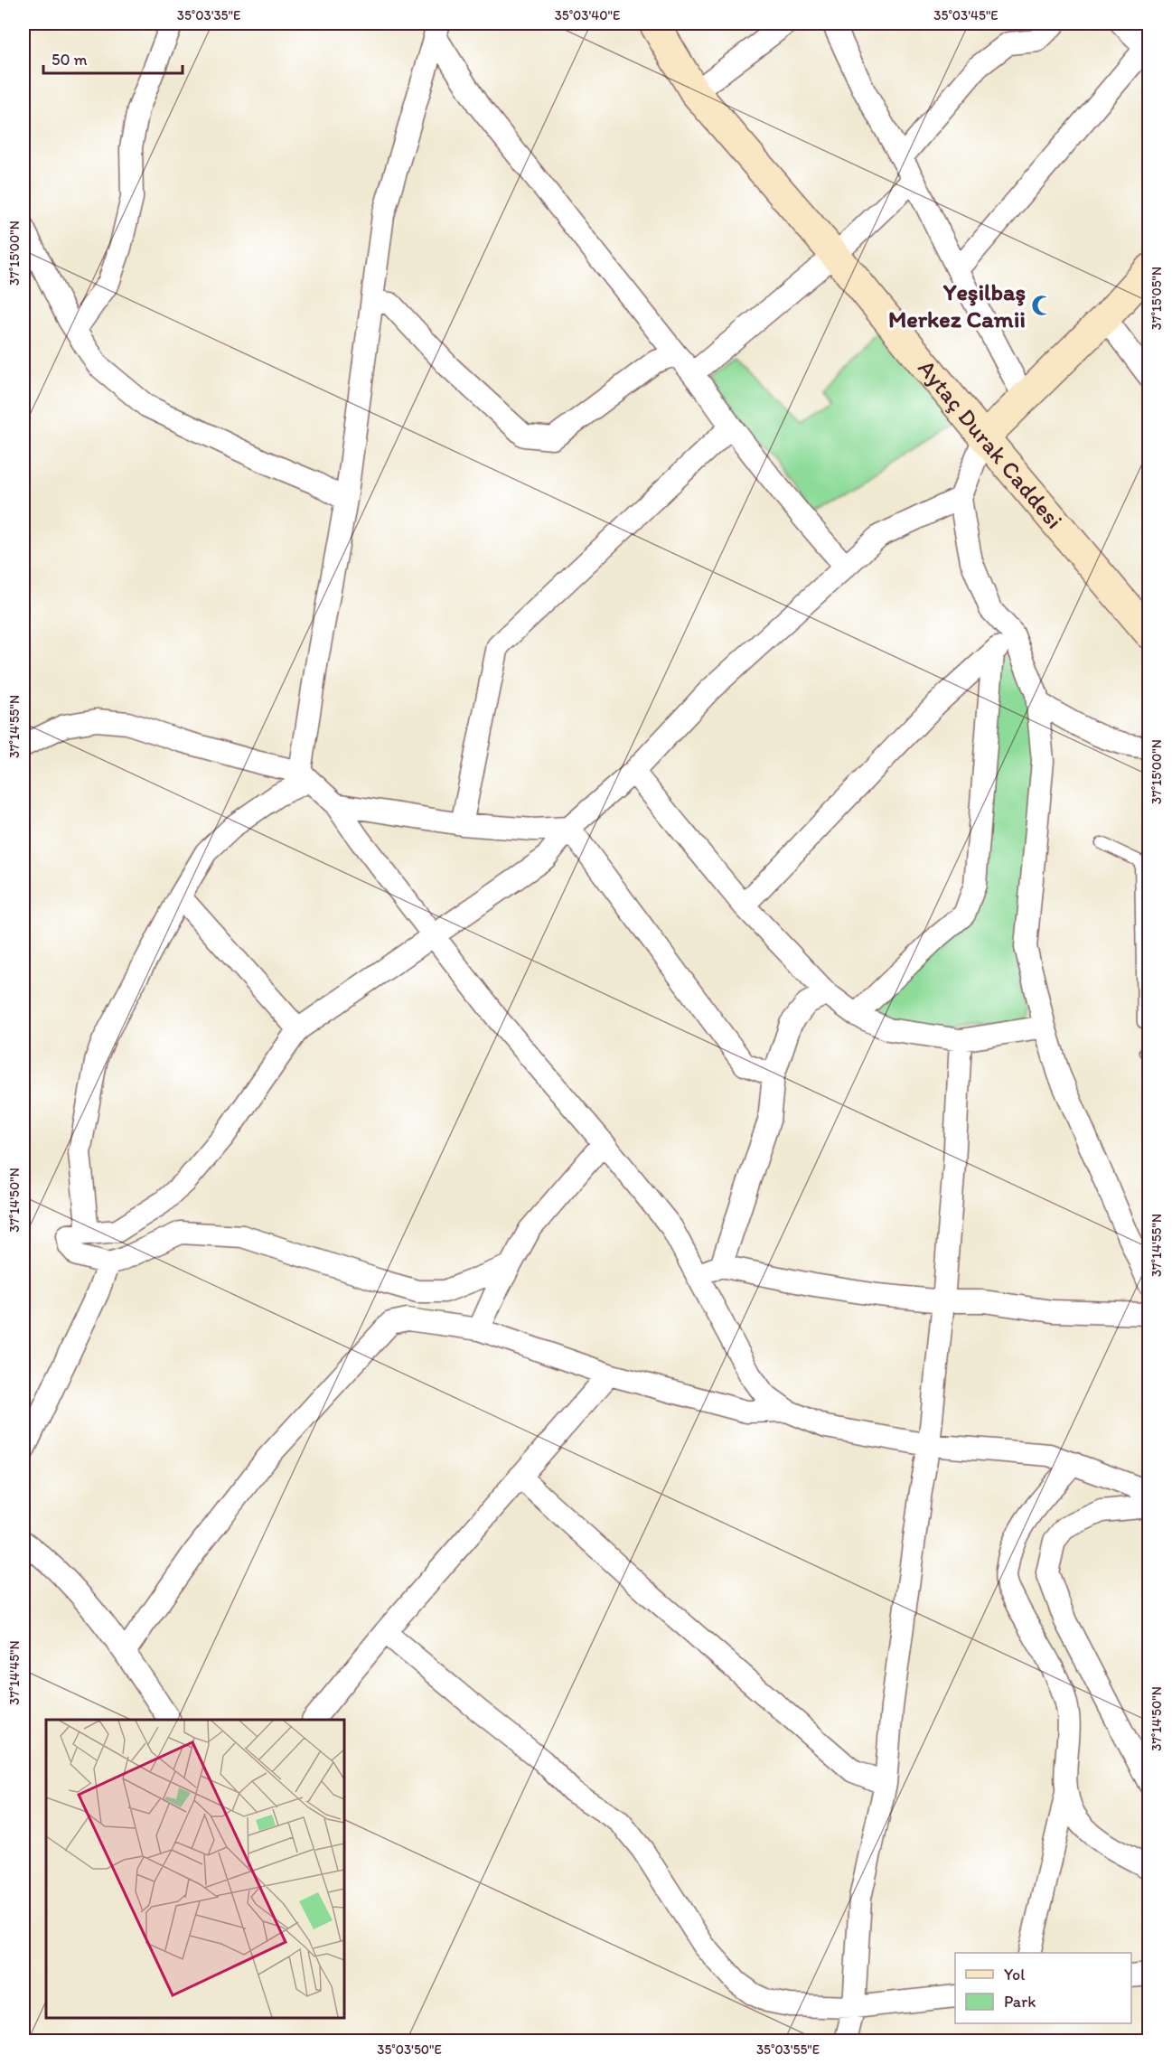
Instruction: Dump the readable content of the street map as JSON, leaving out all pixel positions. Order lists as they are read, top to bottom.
{
  "streets": {
    "main road": ["Aytaç Durak Caddesi"]
  },
  "places": {
    "mosque": ["Yeşilbaş Merkez Camii"]
  },
  "legend": ["Yol", "Park"],
  "scale_bar": "50 m",
  "coordinates": [
    "35°03'35\"E",
    "35°03'40\"E",
    "35°03'45\"E",
    "37°15'00\"N",
    "37°15'05\"N",
    "37°14'55\"N",
    "37°14'50\"N",
    "37°14'45\"N",
    "35°03'50\"E",
    "35°03'55\"E"
  ]
}
